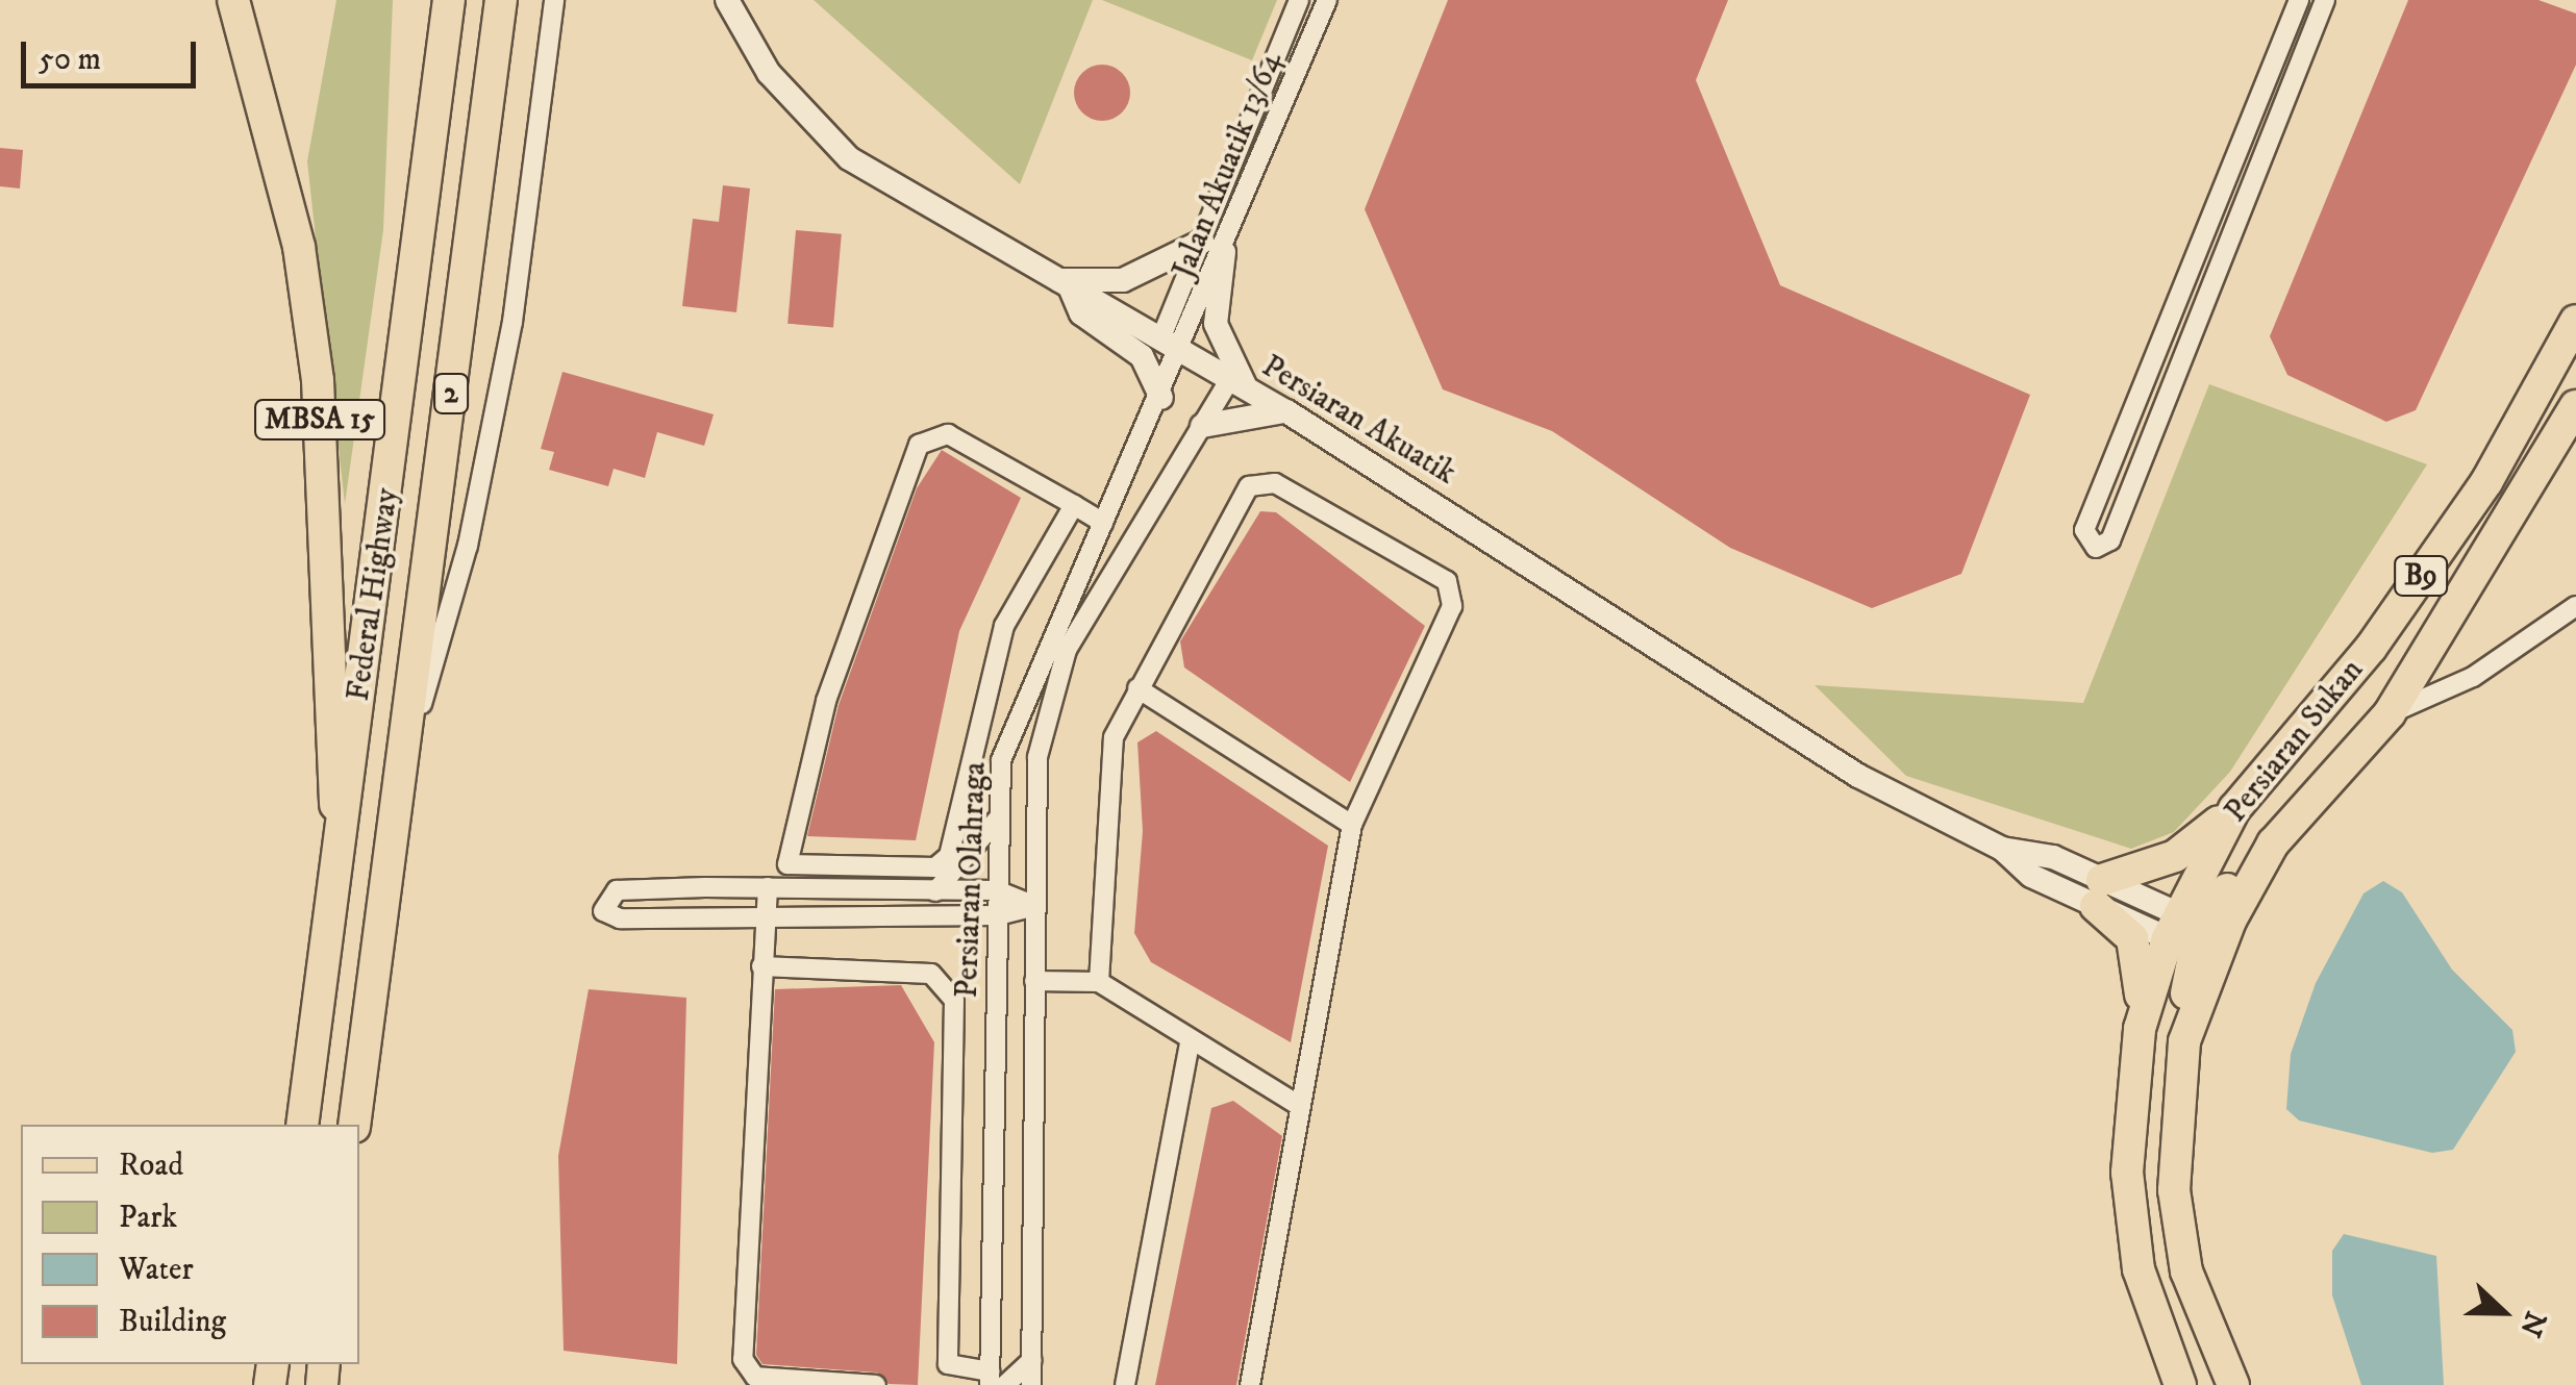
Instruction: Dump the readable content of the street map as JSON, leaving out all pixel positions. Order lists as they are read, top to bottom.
{
  "streets": {
    "main road": [
      "2",
      "MBSA 15",
      "B9",
      "Federal Highway",
      "Persiaran Sukan"
    ],
    "street": ["Jalan Akuatik 13/64", "Persiaran Akuatik", "Persiaran Olahraga"]
  },
  "crossings": [
    ["Jalan Akuatik 13/64", "Persiaran Akuatik"],
    ["Jalan Akuatik 13/64", "Persiaran Olahraga"],
    ["MBSA 15", "Federal Highway"],
    ["Persiaran Akuatik", "Persiaran Sukan"],
    ["Persiaran Akuatik", "Persiaran Olahraga"]
  ],
  "legend": [
    "Road",
    "Park",
    "Water",
    "Building"
  ],
  "scale_bar": "50 m",
  "north": "right"
}
